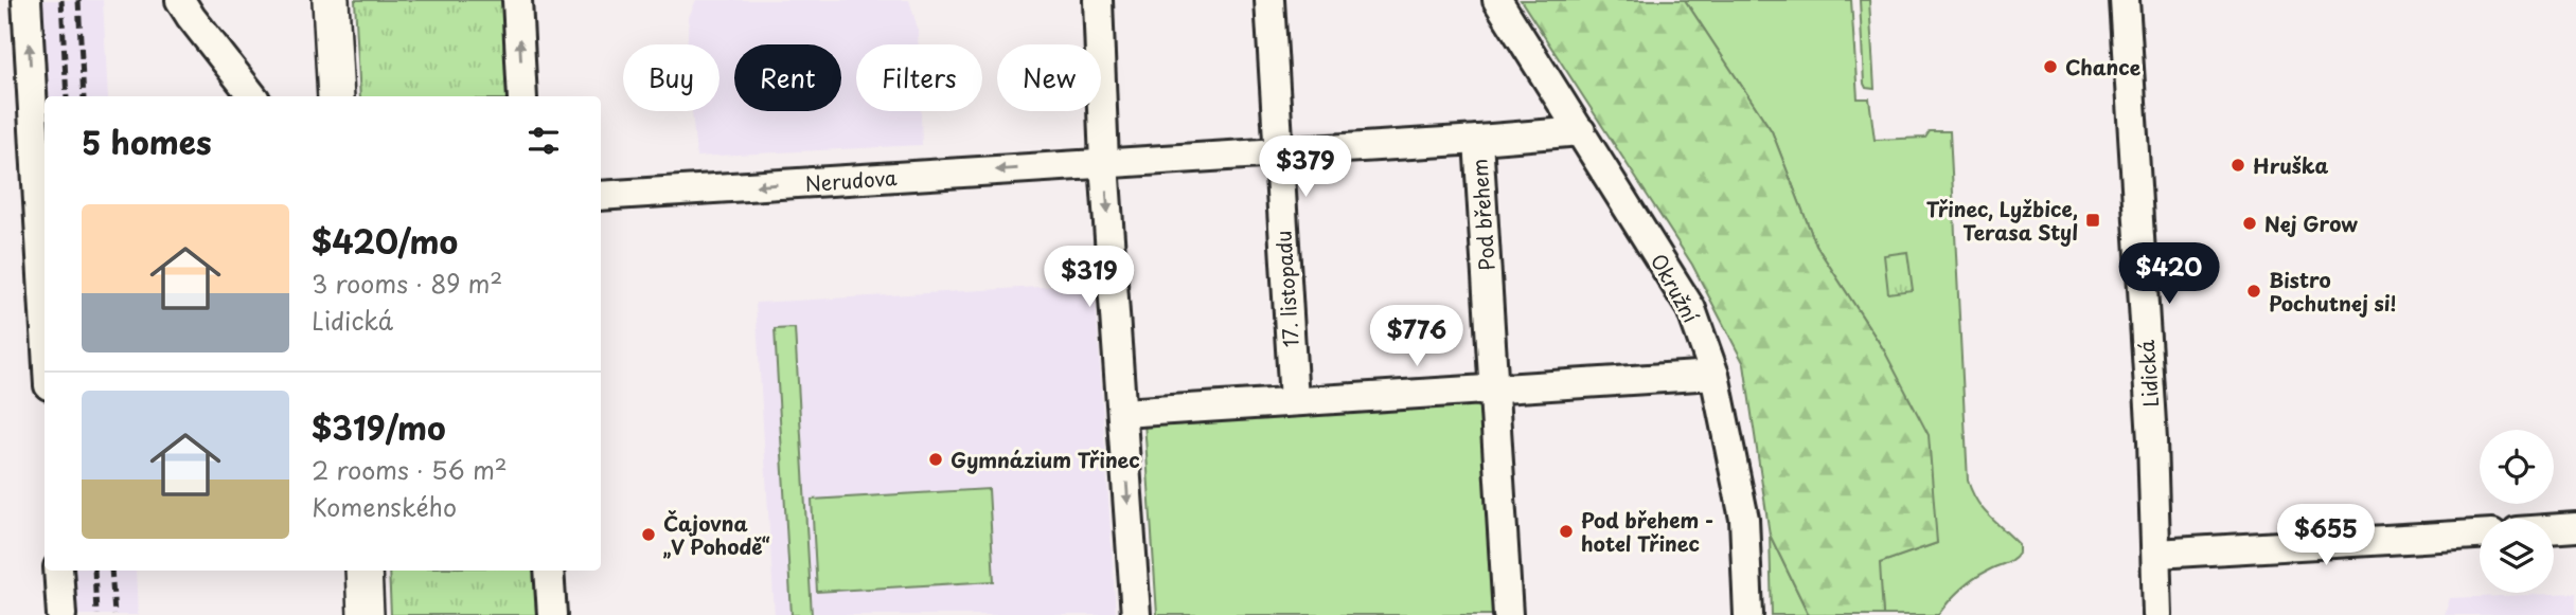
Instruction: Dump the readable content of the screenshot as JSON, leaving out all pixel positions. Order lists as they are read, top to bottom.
{
  "streets": {
    "street": [
      "Nerudova",
      "Pod břehem",
      "Okružní",
      "17. listopadu",
      "Lidická"
    ]
  },
  "crossings": [
    ["Nerudova", "Pod břehem"],
    ["Nerudova", "17. listopadu"],
    ["Pod břehem", "Okružní"]
  ],
  "one_way": ["Nerudova"],
  "places": {
    "other": [
      "Chance",
      "Hruška",
      "Nej Grow",
      "Bistro Pochutnej si!",
      "Gymnázium Třinec",
      "Pod břehem - hotel Třinec",
      "Čajovna „V Pohodě“"
    ],
    "transit": ["Třinec, Lyžbice, Terasa Styl"]
  },
  "page": {
    "chip": [
      "Buy",
      "Rent",
      "Filters",
      "New"
    ],
    "heading": "5 homes",
    "price": [
      "$379",
      "$420",
      "$319",
      "$776",
      "$655"
    ],
    "list": [
      {
        "name": "$420/mo",
        "note": "3 rooms · 89 m² · Lidická"
      },
      {
        "name": "$319/mo",
        "note": "2 rooms · 56 m² · Komenského"
      }
    ]
  }
}
